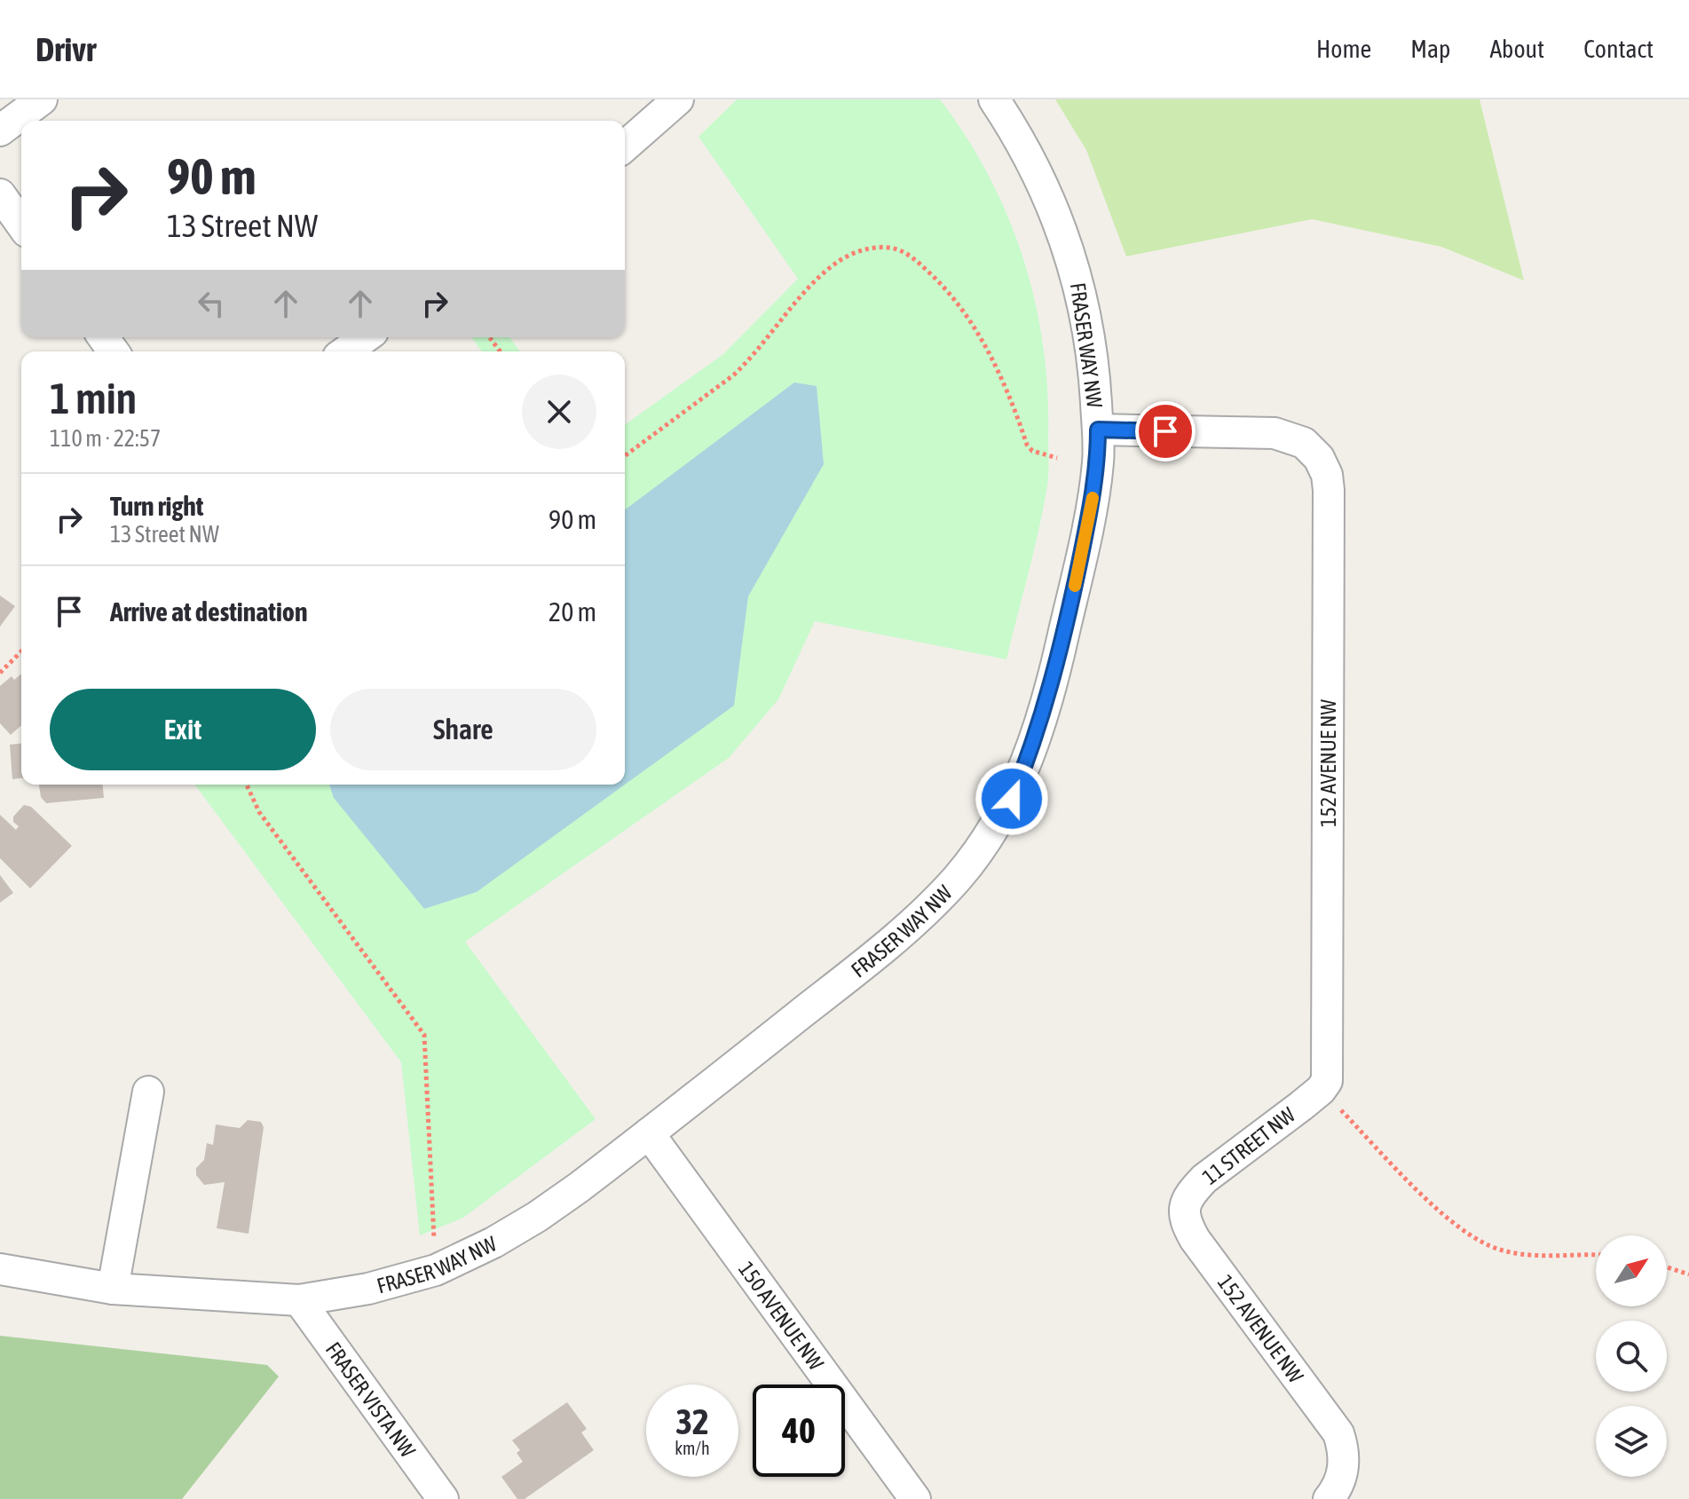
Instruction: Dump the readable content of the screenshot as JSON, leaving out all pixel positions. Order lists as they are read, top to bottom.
{
  "streets": {
    "street": [
      "FRASER WAY NW",
      "152 AVENUE NW",
      "11 STREET NW",
      "150 AVENUE NW",
      "FRASER VISTA NW"
    ]
  },
  "crossings": [
    ["FRASER WAY NW", "152 AVENUE NW"],
    ["FRASER WAY NW", "150 AVENUE NW"],
    ["FRASER WAY NW", "FRASER VISTA NW"],
    ["152 AVENUE NW", "11 STREET NW"]
  ],
  "north": "top right",
  "page": {
    "header": "Drivr",
    "nav": [
      "Home",
      "Map",
      "About",
      "Contact"
    ],
    "turn": ["90 m", "13 Street NW"],
    "heading": ["1 min", "110 m · 22:57"],
    "list": [
      {
        "name": "Turn right",
        "note": "13 Street NW",
        "value": "90 m"
      },
      {
        "name": "Arrive at destination",
        "value": "20 m"
      }
    ],
    "buttons": ["Exit", "Share"],
    "speed": "32 km/h",
    "limit": "40"
  }
}
